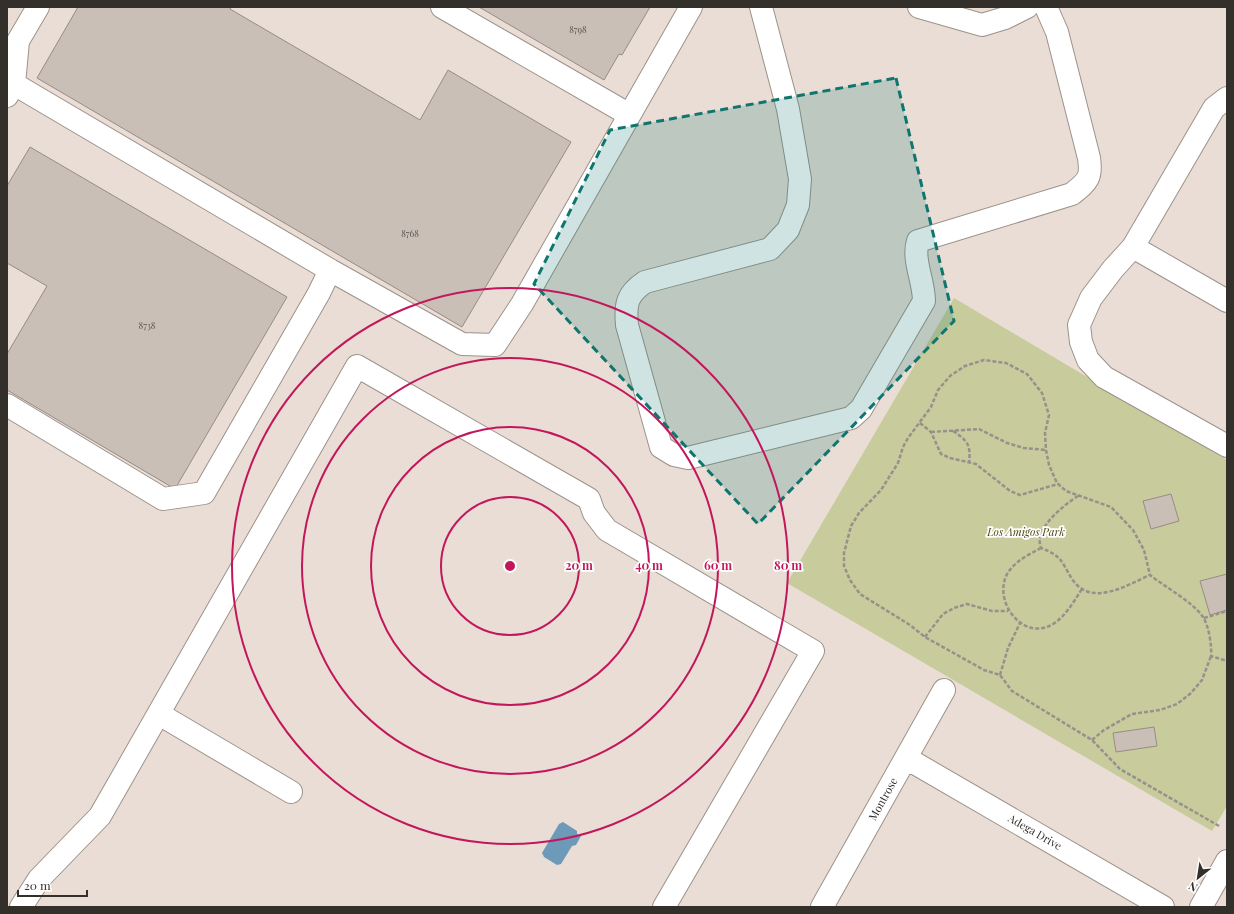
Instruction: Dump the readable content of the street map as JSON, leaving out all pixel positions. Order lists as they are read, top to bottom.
{
  "streets": {
    "street": ["Montrose", "Adega Drive"]
  },
  "crossings": [
    ["Montrose", "Adega Drive"]
  ],
  "parks": ["Los Amigos Park"],
  "house_numbers": ["8798", "8768", "8738"],
  "scale_bar": "20 m",
  "north": "bottom left",
  "rings": [
    "20 m",
    "40 m",
    "60 m",
    "80 m"
  ]
}
